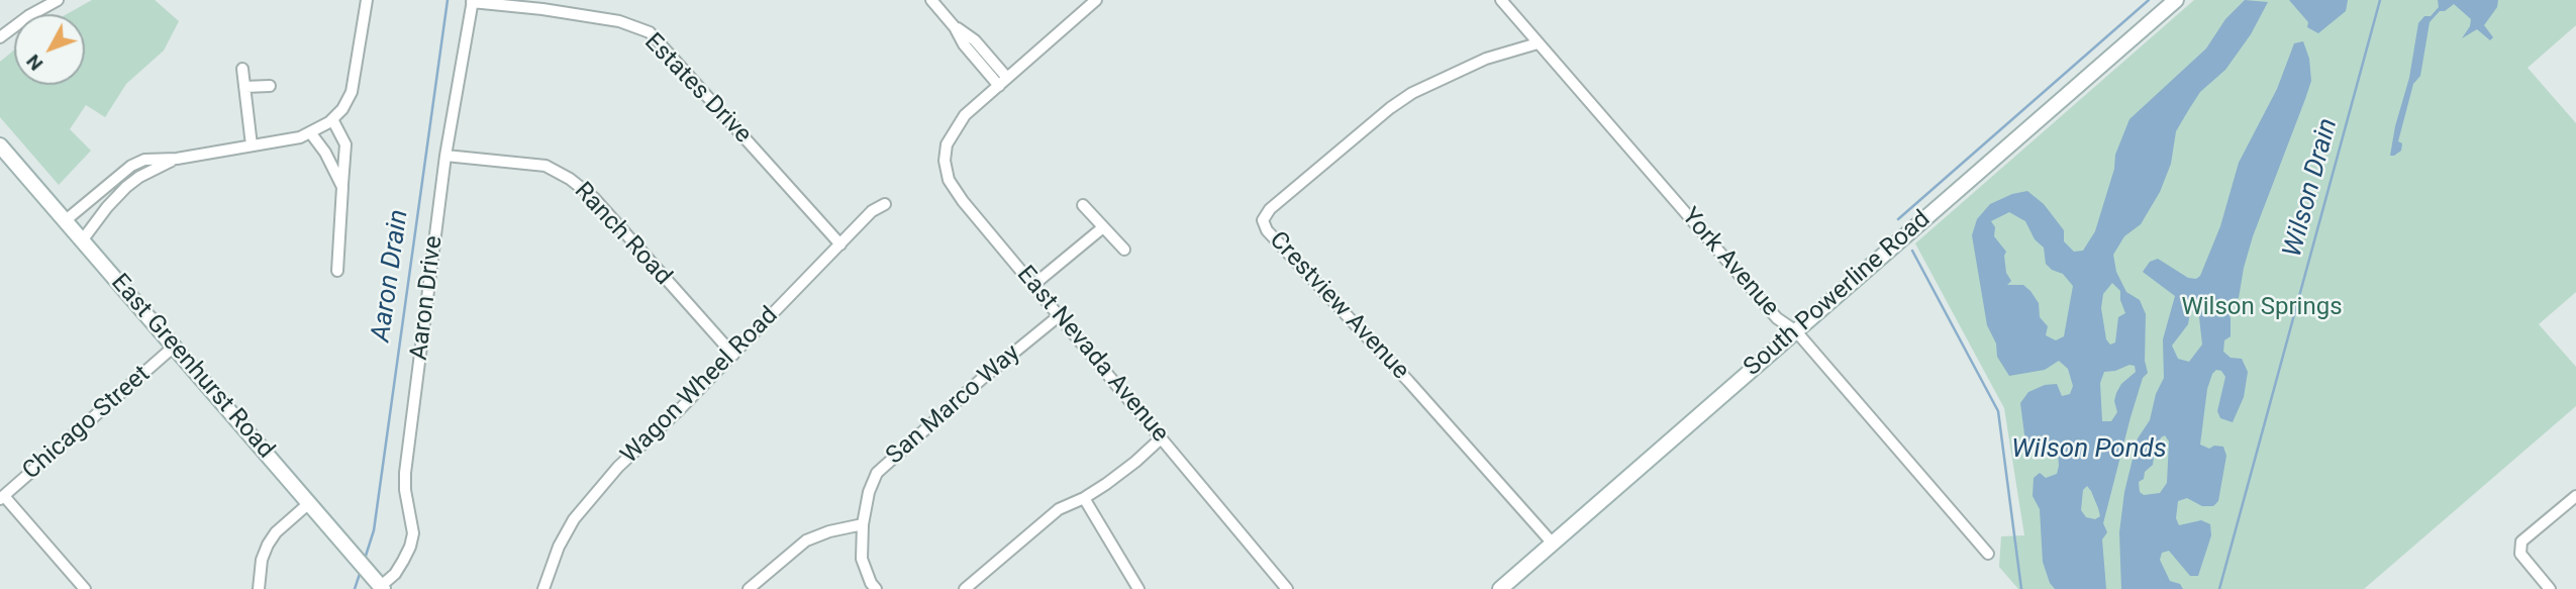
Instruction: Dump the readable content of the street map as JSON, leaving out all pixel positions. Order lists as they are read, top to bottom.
{
  "streets": {
    "street": [
      "Estates Drive",
      "Ranch Road",
      "York Avenue",
      "South Powerline Road",
      "Aaron Drive",
      "Crestview Avenue",
      "East Nevada Avenue",
      "East Greenhurst Road",
      "Wagon Wheel Road",
      "San Marco Way",
      "Chicago Street"
    ]
  },
  "crossings": [
    ["Estates Drive", "Aaron Drive"],
    ["Estates Drive", "Wagon Wheel Road"],
    ["Ranch Road", "Aaron Drive"],
    ["Ranch Road", "Wagon Wheel Road"],
    ["York Avenue", "South Powerline Road"],
    ["York Avenue", "Crestview Avenue"],
    ["South Powerline Road", "Crestview Avenue"],
    ["Aaron Drive", "East Greenhurst Road"],
    ["East Nevada Avenue", "San Marco Way"],
    ["East Greenhurst Road", "Chicago Street"]
  ],
  "water": ["Wilson Drain", "Aaron Drain", "Wilson Ponds"],
  "parks": ["Wilson Springs"],
  "north": "bottom left"
}
